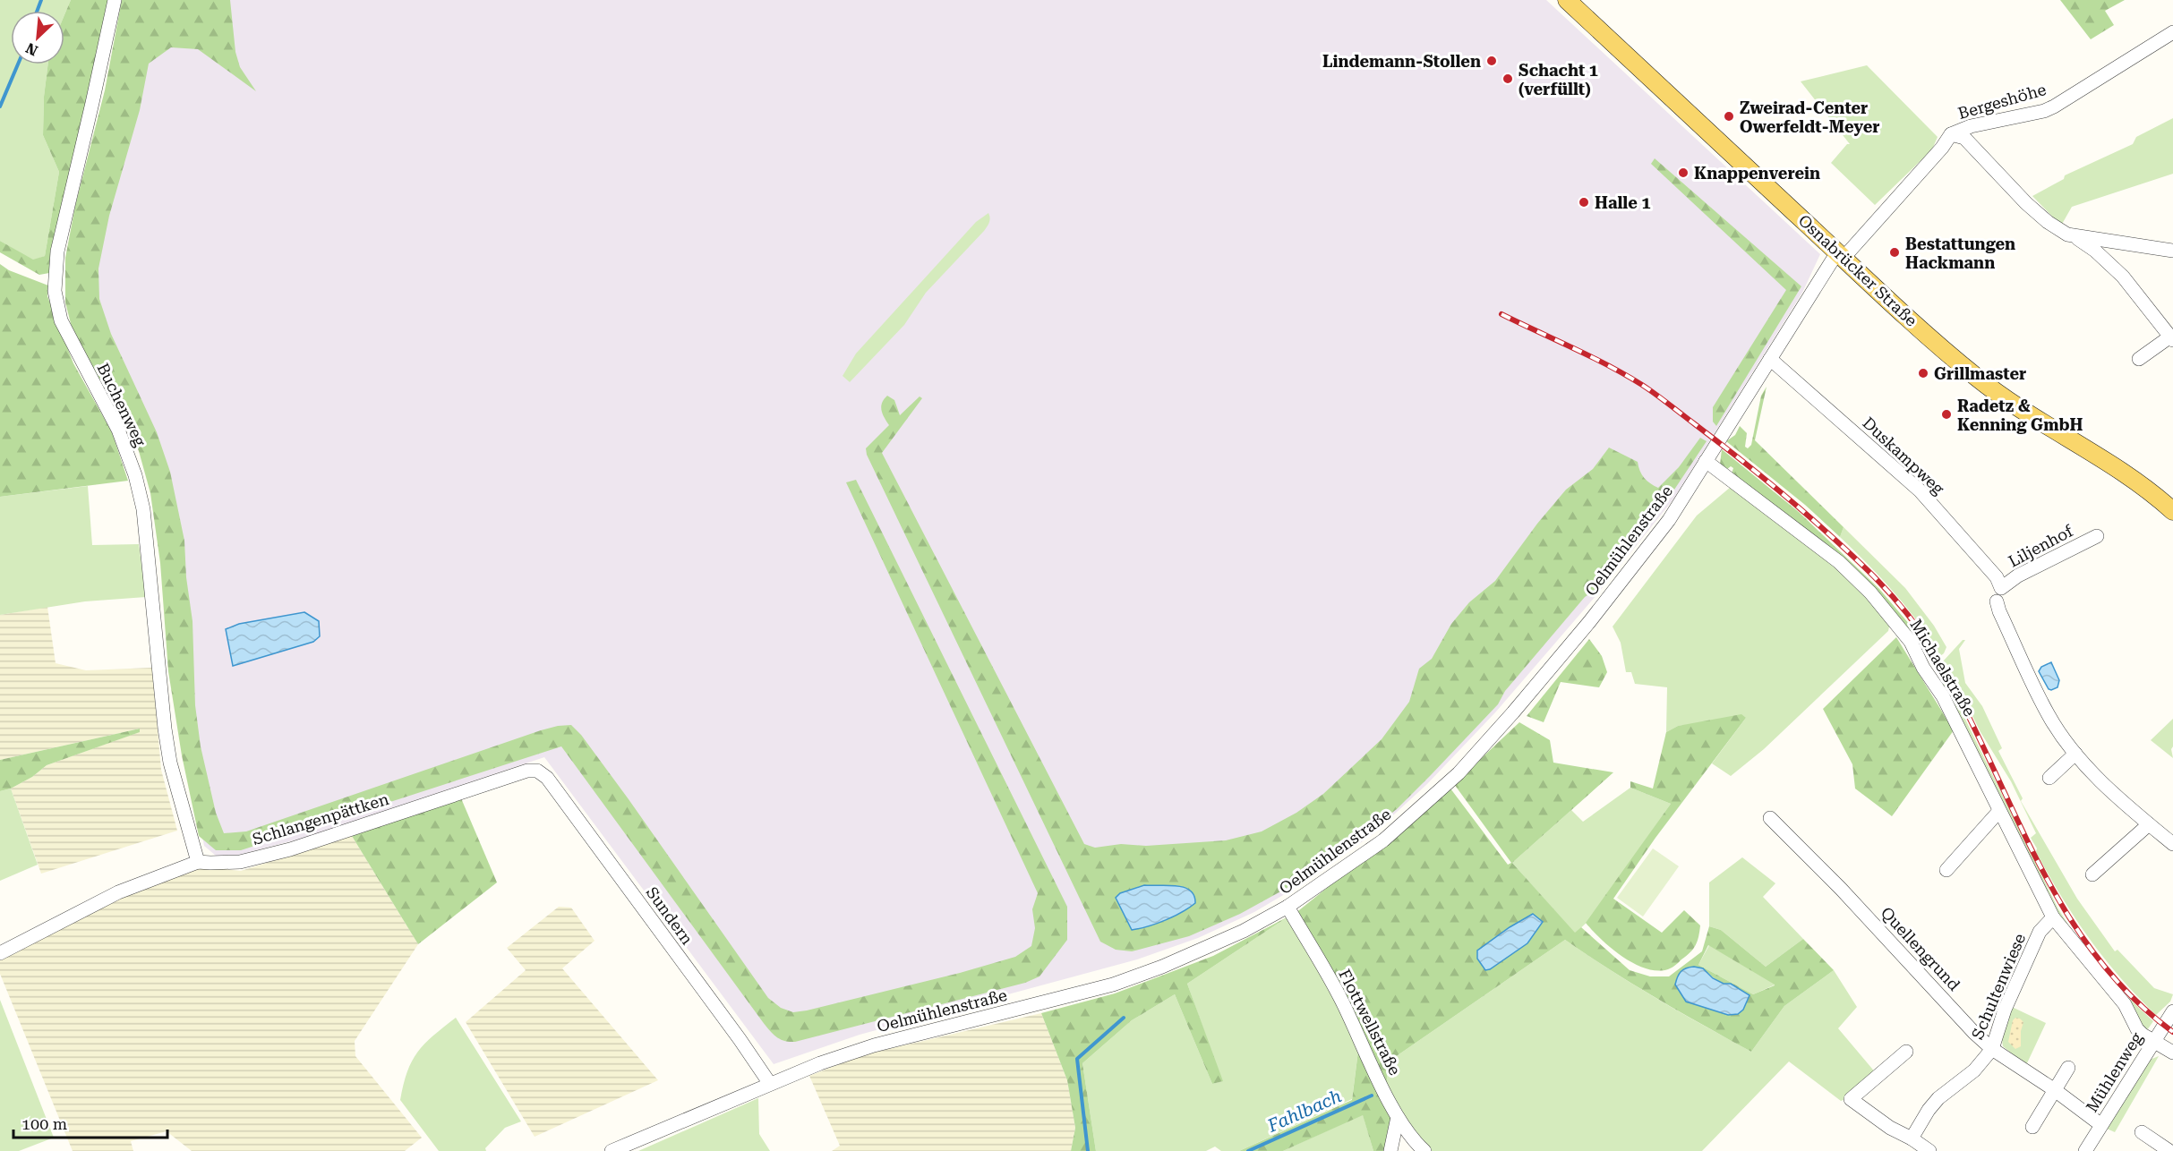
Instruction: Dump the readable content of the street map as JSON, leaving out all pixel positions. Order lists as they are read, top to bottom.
{
  "streets": {
    "main road": ["Osnabrücker Straße"],
    "street": [
      "Bergeshöhe",
      "Buchenweg",
      "Duskampweg",
      "Oelmühlenstraße",
      "Liljenhof",
      "Michaelstraße",
      "Schlangenpättken",
      "Sundern",
      "Quellengrund",
      "Schultenwiese",
      "Flottwellstraße",
      "Mühlenweg"
    ]
  },
  "crossings": [
    ["Bergeshöhe", "Osnabrücker Straße"],
    ["Bergeshöhe", "Oelmühlenstraße"],
    ["Osnabrücker Straße", "Oelmühlenstraße"],
    ["Buchenweg", "Schlangenpättken"],
    ["Duskampweg", "Oelmühlenstraße"],
    ["Duskampweg", "Liljenhof"],
    ["Oelmühlenstraße", "Michaelstraße"],
    ["Oelmühlenstraße", "Sundern"],
    ["Oelmühlenstraße", "Flottwellstraße"],
    ["Michaelstraße", "Schultenwiese"],
    ["Michaelstraße", "Mühlenweg"],
    ["Schlangenpättken", "Sundern"],
    ["Quellengrund", "Schultenwiese"],
    ["Quellengrund", "Mühlenweg"]
  ],
  "water": ["Fahlbach"],
  "places": [
    "Lindemann-Stollen",
    "Schacht 1 (verfüllt)",
    "Zweirad-Center Owerfeldt-Meyer",
    "Knappenverein",
    "Halle 1",
    "Bestattungen Hackmann",
    "Grillmaster",
    "Radetz & Kenning GmbH"
  ],
  "scale_bar": "100 m",
  "north": "bottom left"
}
